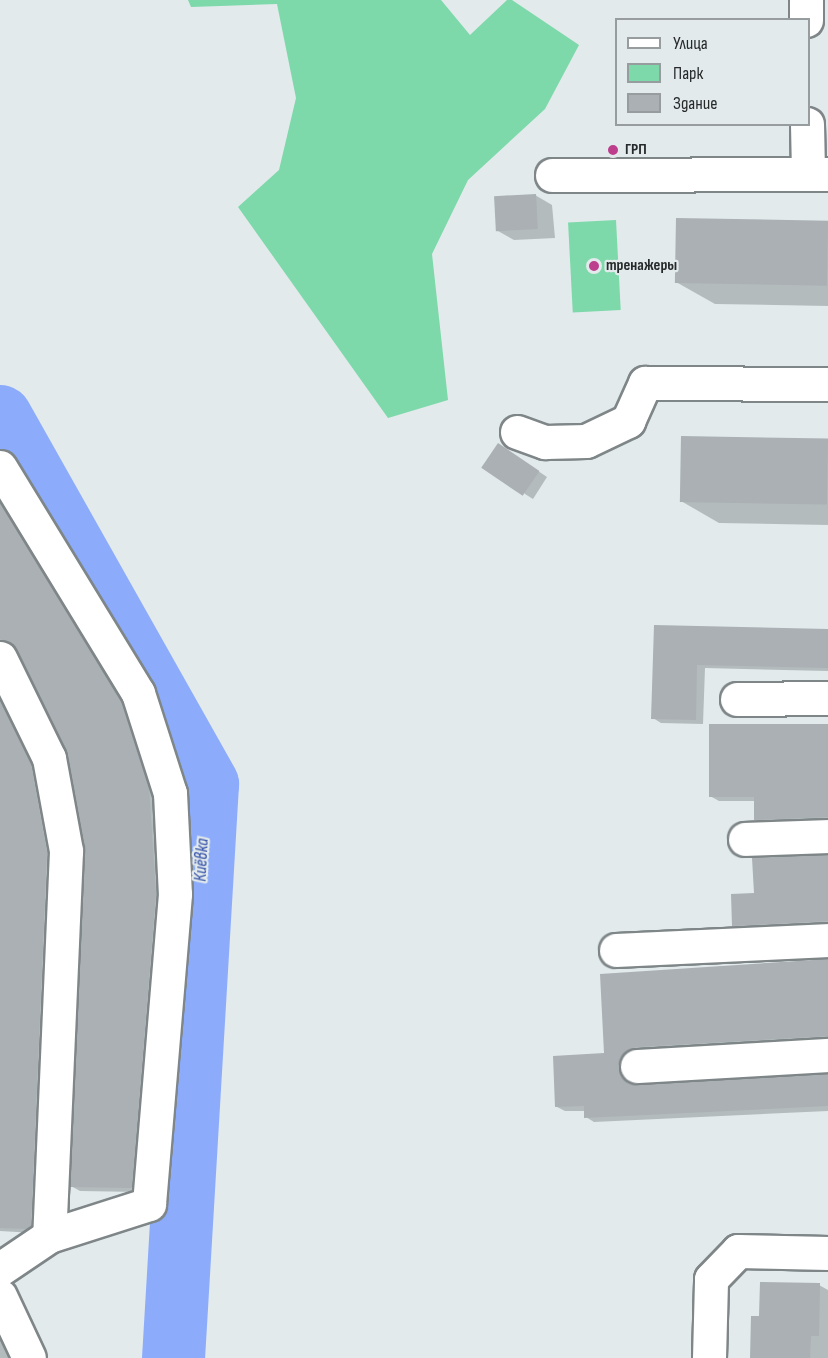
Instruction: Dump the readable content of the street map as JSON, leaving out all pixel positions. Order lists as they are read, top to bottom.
{
  "water": ["Киёвка"],
  "places": ["ГРП", "тренажеры"],
  "legend": ["Улица", "Парк", "Здание"]
}
